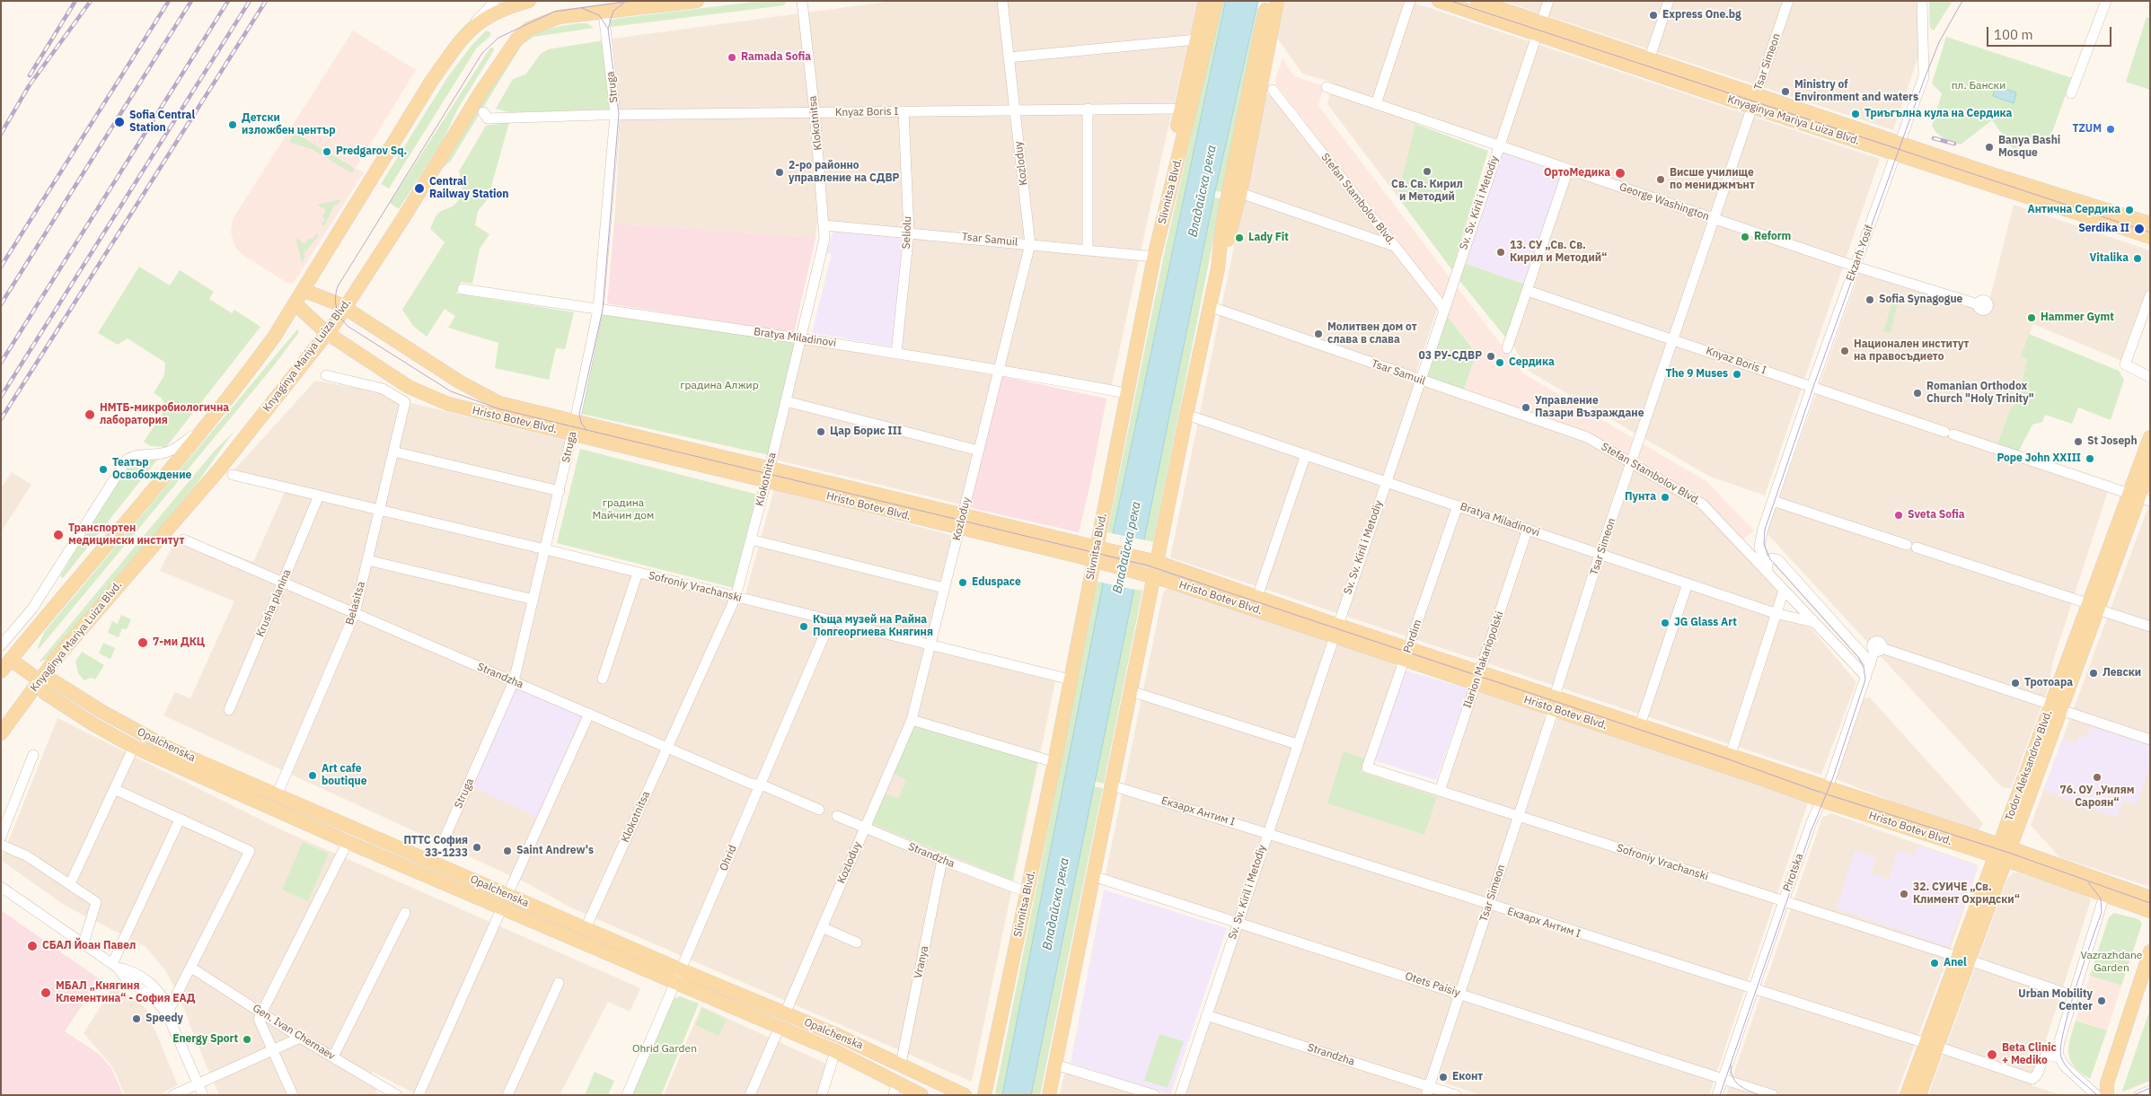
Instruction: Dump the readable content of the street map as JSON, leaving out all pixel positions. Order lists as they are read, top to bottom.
{
  "streets": {
    "main road": [
      "Knyaginya Mariya Luiza Blvd.",
      "Slivnitsa Blvd.",
      "Hristo Botev Blvd.",
      "Opalchenska",
      "Todor Aleksandrov Blvd."
    ],
    "street": [
      "Tsar Simeon",
      "Struga",
      "Knyaz Boris I",
      "Klokotnitsa",
      "Kozloduy",
      "Stefan Stambolov Blvd.",
      "George Washington",
      "Sv. Sv. Kiril i Metodiy",
      "Seliolu",
      "Tsar Samuil",
      "Ekzarh Yosif",
      "Bratya Miladinovi",
      "Sofroniy Vrachanski",
      "Krusha planina",
      "Belasitsa",
      "Pordim",
      "Ilarion Makariopolski",
      "Strandzha",
      "Екзарх Антим I",
      "Ohrid",
      "Pirotska",
      "Vranya",
      "Otets Paisiy",
      "Gen. Ivan Chernaev"
    ]
  },
  "crossings": [
    ["Tsar Simeon", "Knyaz Boris I"],
    ["Tsar Simeon", "Knyaginya Mariya Luiza Blvd."],
    ["Tsar Simeon", "Stefan Stambolov Blvd."],
    ["Tsar Simeon", "George Washington"],
    ["Tsar Simeon", "Bratya Miladinovi"],
    ["Tsar Simeon", "Hristo Botev Blvd."],
    ["Tsar Simeon", "Sofroniy Vrachanski"],
    ["Tsar Simeon", "Strandzha"],
    ["Tsar Simeon", "Екзарх Антим I"],
    ["Tsar Simeon", "Otets Paisiy"],
    ["Struga", "Knyaz Boris I"],
    ["Struga", "Knyaginya Mariya Luiza Blvd."],
    ["Struga", "Bratya Miladinovi"],
    ["Struga", "Hristo Botev Blvd."],
    ["Struga", "Sofroniy Vrachanski"],
    ["Struga", "Strandzha"],
    ["Struga", "Opalchenska"],
    ["Knyaz Boris I", "Klokotnitsa"],
    ["Knyaz Boris I", "Kozloduy"],
    ["Knyaz Boris I", "Seliolu"],
    ["Knyaz Boris I", "Ekzarh Yosif"],
    ["Knyaz Boris I", "Todor Aleksandrov Blvd."],
    ["Knyaginya Mariya Luiza Blvd.", "Sv. Sv. Kiril i Metodiy"],
    ["Knyaginya Mariya Luiza Blvd.", "Ekzarh Yosif"],
    ["Knyaginya Mariya Luiza Blvd.", "Hristo Botev Blvd."],
    ["Knyaginya Mariya Luiza Blvd.", "Opalchenska"],
    ["Klokotnitsa", "Tsar Samuil"],
    ["Klokotnitsa", "Bratya Miladinovi"],
    ["Klokotnitsa", "Hristo Botev Blvd."],
    ["Klokotnitsa", "Sofroniy Vrachanski"],
    ["Klokotnitsa", "Strandzha"],
    ["Klokotnitsa", "Opalchenska"],
    ["Kozloduy", "Tsar Samuil"],
    ["Kozloduy", "Bratya Miladinovi"],
    ["Kozloduy", "Hristo Botev Blvd."],
    ["Kozloduy", "Sofroniy Vrachanski"],
    ["Kozloduy", "Strandzha"],
    ["Kozloduy", "Opalchenska"],
    ["Slivnitsa Blvd.", "Tsar Samuil"],
    ["Slivnitsa Blvd.", "Bratya Miladinovi"],
    ["Slivnitsa Blvd.", "Hristo Botev Blvd."],
    ["Slivnitsa Blvd.", "Sofroniy Vrachanski"],
    ["Slivnitsa Blvd.", "Strandzha"],
    ["Stefan Stambolov Blvd.", "Sv. Sv. Kiril i Metodiy"],
    ["Stefan Stambolov Blvd.", "Tsar Samuil"],
    ["Stefan Stambolov Blvd.", "Ekzarh Yosif"],
    ["Stefan Stambolov Blvd.", "Bratya Miladinovi"],
    ["Stefan Stambolov Blvd.", "Pirotska"],
    ["George Washington", "Sv. Sv. Kiril i Metodiy"],
    ["George Washington", "Ekzarh Yosif"],
    ["Sv. Sv. Kiril i Metodiy", "Tsar Samuil"],
    ["Sv. Sv. Kiril i Metodiy", "Bratya Miladinovi"],
    ["Sv. Sv. Kiril i Metodiy", "Hristo Botev Blvd."],
    ["Sv. Sv. Kiril i Metodiy", "Strandzha"],
    ["Sv. Sv. Kiril i Metodiy", "Екзарх Антим I"],
    ["Sv. Sv. Kiril i Metodiy", "Otets Paisiy"],
    ["Seliolu", "Tsar Samuil"],
    ["Seliolu", "Bratya Miladinovi"],
    ["Bratya Miladinovi", "Pordim"],
    ["Bratya Miladinovi", "Ilarion Makariopolski"],
    ["Hristo Botev Blvd.", "Pordim"],
    ["Hristo Botev Blvd.", "Ilarion Makariopolski"],
    ["Hristo Botev Blvd.", "Todor Aleksandrov Blvd."],
    ["Hristo Botev Blvd.", "Pirotska"],
    ["Sofroniy Vrachanski", "Krusha planina"],
    ["Sofroniy Vrachanski", "Belasitsa"],
    ["Sofroniy Vrachanski", "Pordim"],
    ["Sofroniy Vrachanski", "Ilarion Makariopolski"],
    ["Sofroniy Vrachanski", "Todor Aleksandrov Blvd."],
    ["Sofroniy Vrachanski", "Ohrid"],
    ["Sofroniy Vrachanski", "Pirotska"],
    ["Krusha planina", "Strandzha"],
    ["Belasitsa", "Strandzha"],
    ["Belasitsa", "Opalchenska"],
    ["Strandzha", "Ohrid"],
    ["Strandzha", "Vranya"],
    ["Opalchenska", "Ohrid"],
    ["Opalchenska", "Vranya"],
    ["Todor Aleksandrov Blvd.", "Екзарх Антим I"],
    ["Todor Aleksandrov Blvd.", "Pirotska"],
    ["Екзарх Антим I", "Pirotska"],
    ["Pirotska", "Otets Paisiy"]
  ],
  "water": ["Владайска река"],
  "parks": [
    "пл. Бански",
    "градина Алжир",
    "градина Майчин дом",
    "Vazrazhdane Garden",
    "Ohrid Garden"
  ],
  "places": [
    "Express One.bg",
    "Ramada Sofia",
    "Ministry of Environment and waters",
    "Триъгълна кула на Сердика",
    "Sofia Central Station",
    "Детски изложбен център",
    "TZUM",
    "Banya Bashi Mosque",
    "Predgarov Sq.",
    "Св. Св. Кирил и Методий",
    "2-ро районно управление на СДВР",
    "ОртоМедика",
    "Висше училище по мениджмънт",
    "Central Railway Station",
    "Антична Сердика",
    "Serdika II",
    "Reform",
    "Lady Fit",
    "13. СУ „Св. Св. Кирил и Методий“",
    "Vitalika",
    "Sofia Synagogue",
    "Hammer Gymt",
    "Молитвен дом от слава в слава",
    "Национален институт на правосъдието",
    "03 РУ-СДВР",
    "Сердика",
    "The 9 Muses",
    "Romanian Orthodox Church \"Holy Trinity\"",
    "Управление Пазари Възраждане",
    "НМТБ-микробиологична лаборатория",
    "Цар Борис III",
    "St Joseph",
    "Pope John XXIII",
    "Театър Освобождение",
    "Пунта",
    "Sveta Sofia",
    "Транспортен медицински институт",
    "Eduspace",
    "JG Glass Art",
    "Къща музей на Райна Попгеоргиева Княгиня",
    "7-ми ДКЦ",
    "Левски",
    "Тротоара",
    "Art cafe boutique",
    "76. ОУ „Уилям Сароян“",
    "ПТТС София 33-1233",
    "Saint Andrew's",
    "32. СУИЧЕ „Св. Климент Охридски“",
    "СБАЛ Йоан Павел",
    "Anel",
    "МБАЛ „Княгиня Клементина“ - София ЕАД",
    "Urban Mobility Center",
    "Speedy",
    "Energy Sport",
    "Beta Clinic + Mediko",
    "Еконт"
  ],
  "scale_bar": "100 m"
}
